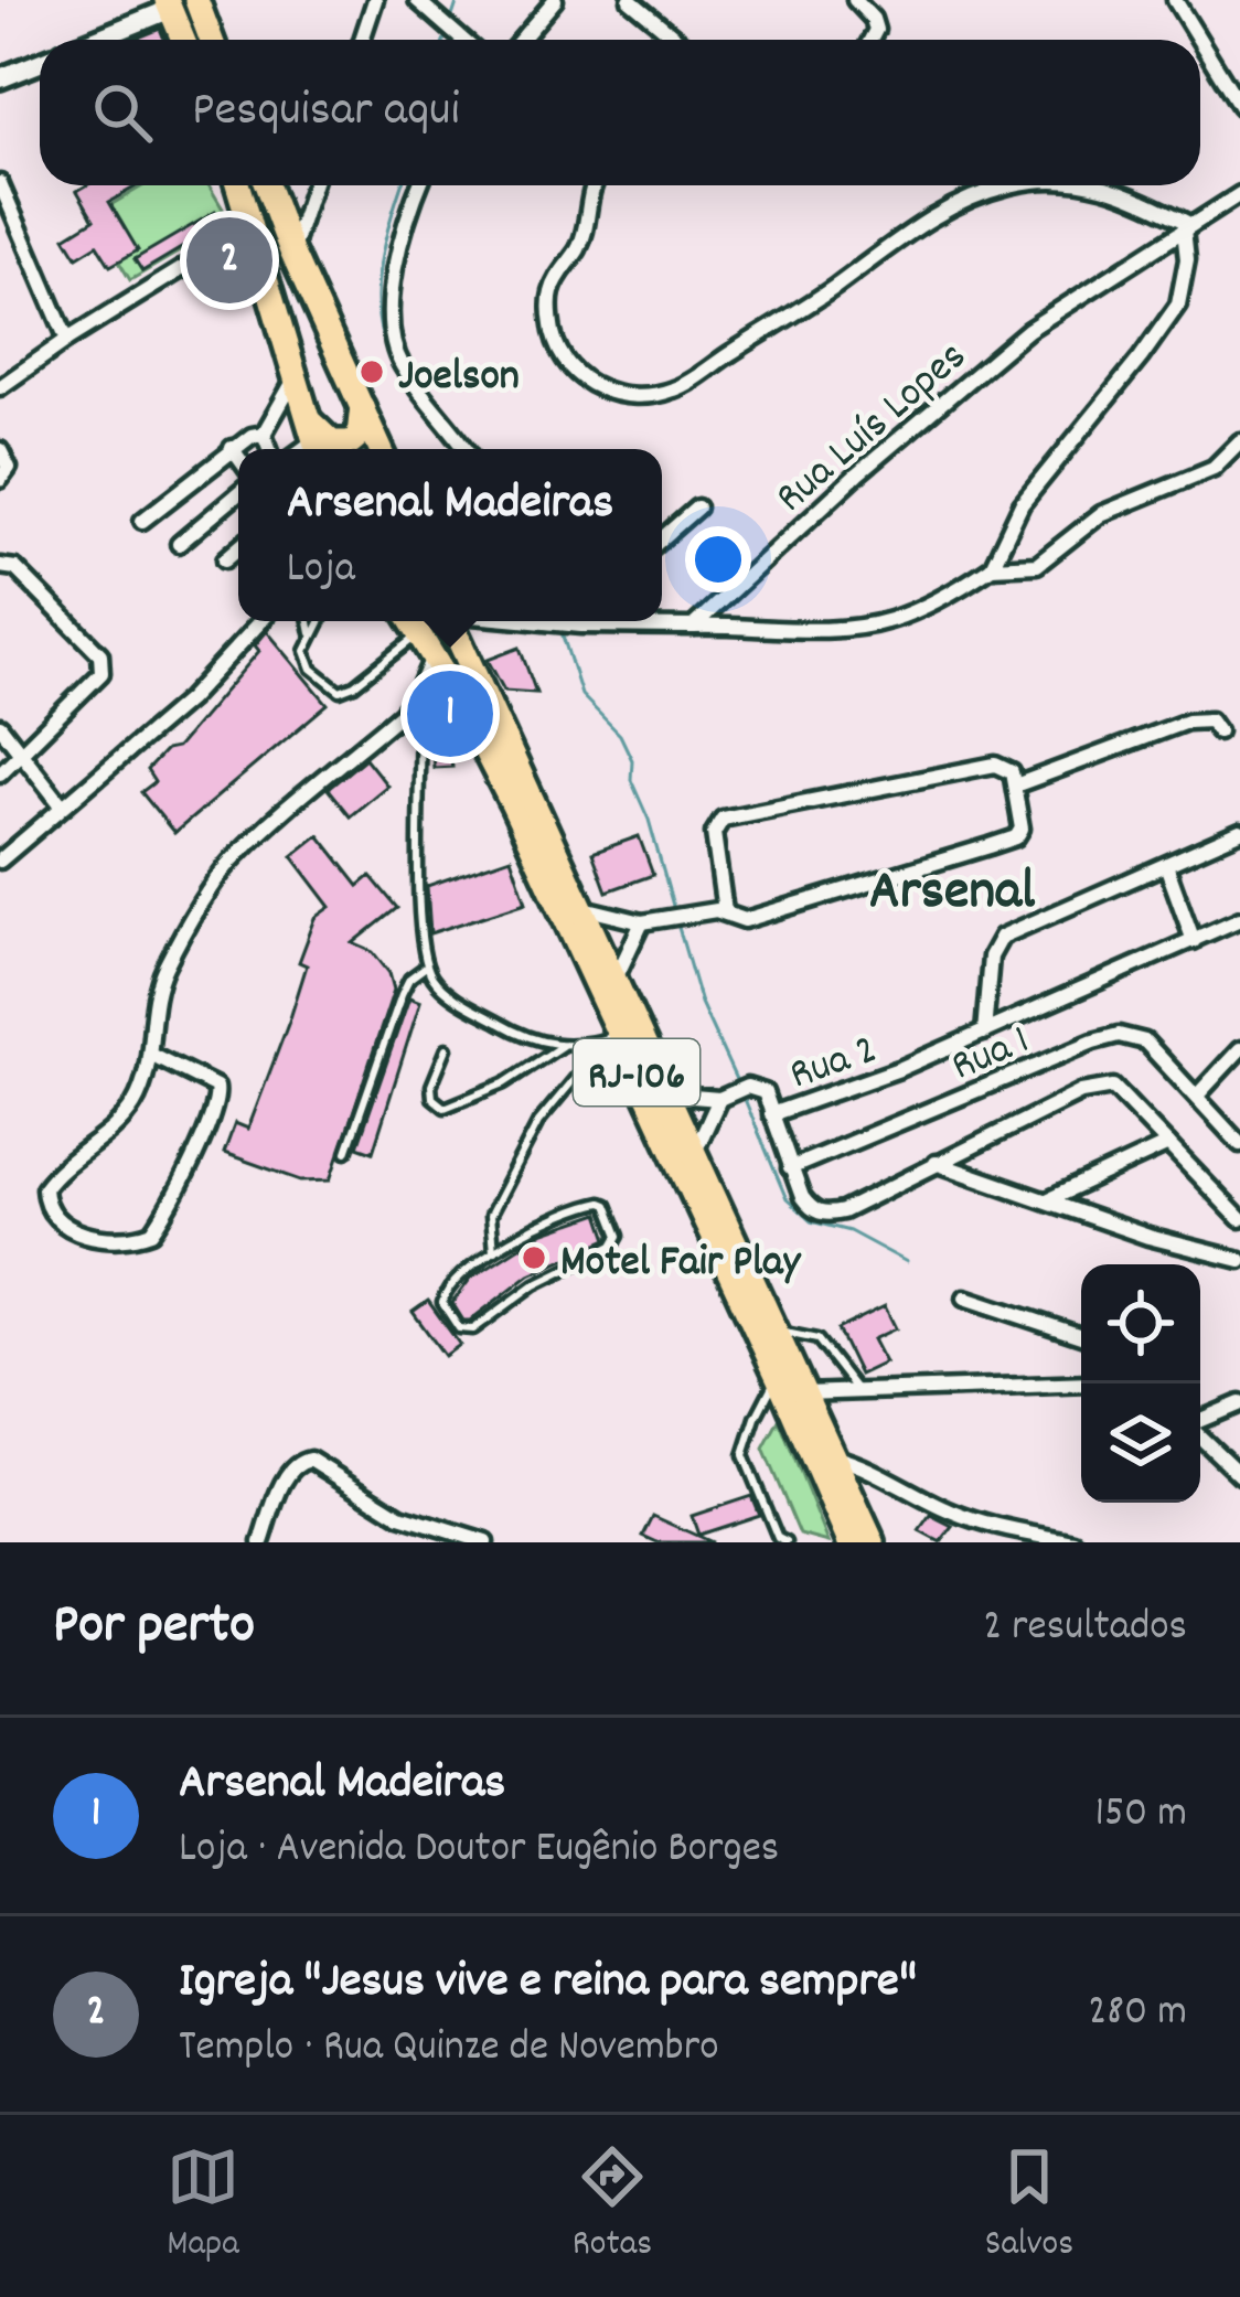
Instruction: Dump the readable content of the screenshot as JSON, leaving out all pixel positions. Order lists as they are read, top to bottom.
{
  "streets": {
    "highway": ["RJ-106"],
    "street": ["Rua Luís Lopes", "Rua 1", "Rua 2"]
  },
  "crossings": [
    ["Rua 1", "Rua 2"]
  ],
  "districts": ["Arsenal"],
  "places": ["Joelson", "Motel Fair Play"],
  "page": {
    "search": "Pesquisar aqui",
    "pins": ["2", "1"],
    "popup": ["Arsenal Madeiras", "Loja"],
    "heading": ["Por perto", "2 resultados"],
    "list": [
      {
        "mark": "1",
        "name": "Arsenal Madeiras",
        "note": "Loja · Avenida Doutor Eugênio Borges",
        "value": "150 m"
      },
      {
        "mark": "2",
        "name": "Igreja \"Jesus vive e reina para sempre\"",
        "note": "Templo · Rua Quinze de Novembro",
        "value": "280 m"
      }
    ],
    "nav": ["Mapa", "Rotas", "Salvos"]
  }
}
